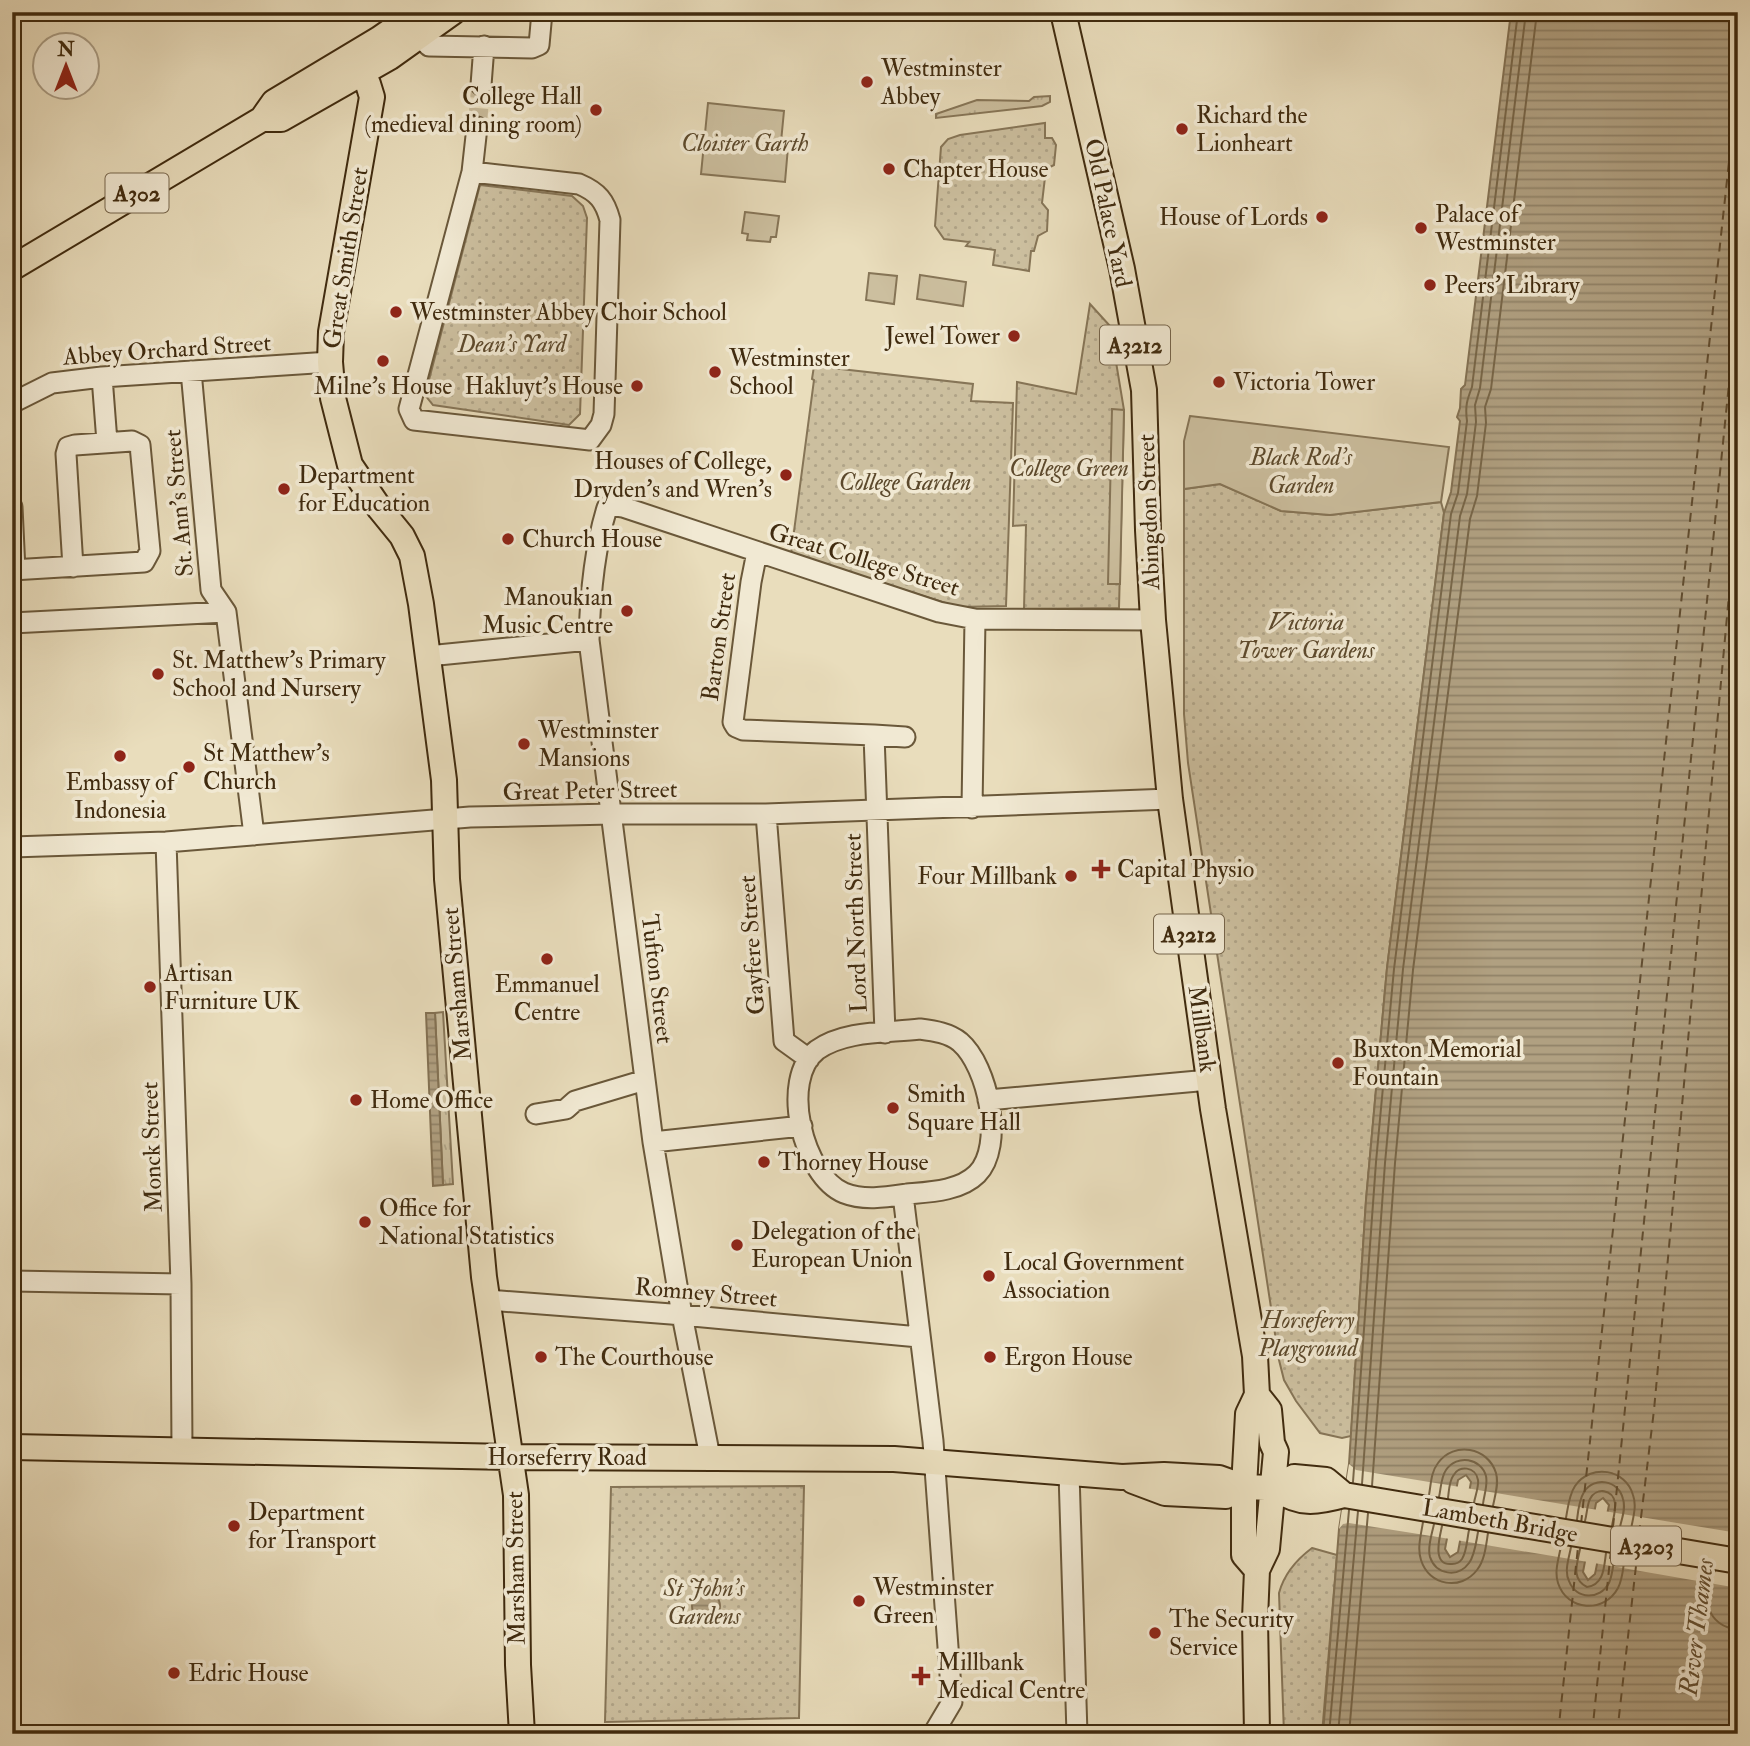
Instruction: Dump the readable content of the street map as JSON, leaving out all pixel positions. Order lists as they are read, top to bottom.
{
  "streets": {
    "main road": [
      "A302",
      "Old Palace Yard",
      "Great Smith Street",
      "A3212",
      "Abingdon Street",
      "Marsham Street",
      "Millbank",
      "Horseferry Road",
      "Lambeth Bridge",
      "A3203"
    ],
    "street": [
      "Abbey Orchard Street",
      "St. Ann's Street",
      "Great College Street",
      "Barton Street",
      "Great Peter Street",
      "Lord North Street",
      "Gayfere Street",
      "Tufton Street",
      "Monck Street",
      "Romney Street"
    ]
  },
  "crossings": [
    ["A302", "Great Smith Street"],
    ["Old Palace Yard", "Abingdon Street"],
    ["Great Smith Street", "Abbey Orchard Street"],
    ["Great Smith Street", "Great Peter Street"],
    ["Great Smith Street", "Marsham Street"],
    ["Abbey Orchard Street", "St. Ann's Street"],
    ["St. Ann's Street", "Great Peter Street"],
    ["Abingdon Street", "Great College Street"],
    ["Abingdon Street", "Millbank"],
    ["Great College Street", "Barton Street"],
    ["Great College Street", "Tufton Street"],
    ["Great College Street", "Millbank"],
    ["Barton Street", "Lord North Street"],
    ["Great Peter Street", "Lord North Street"],
    ["Great Peter Street", "Gayfere Street"],
    ["Great Peter Street", "Tufton Street"],
    ["Great Peter Street", "Marsham Street"],
    ["Great Peter Street", "Millbank"],
    ["Great Peter Street", "Monck Street"],
    ["Lord North Street", "Gayfere Street"],
    ["Tufton Street", "Romney Street"],
    ["Tufton Street", "Horseferry Road"],
    ["Marsham Street", "Romney Street"],
    ["Marsham Street", "Horseferry Road"],
    ["Millbank", "Horseferry Road"],
    ["Millbank", "Lambeth Bridge"],
    ["Monck Street", "Horseferry Road"],
    ["Horseferry Road", "Lambeth Bridge"]
  ],
  "water": ["River Thames"],
  "parks": [
    "Cloister Garth",
    "Dean's Yard",
    "Black Rod's Garden",
    "College Green",
    "College Garden",
    "Victoria Tower Gardens",
    "Horseferry Playground",
    "St John's Gardens"
  ],
  "places": {
    "other": [
      "Westminster Abbey",
      "College Hall (medieval dining room)",
      "Richard the Lionheart",
      "Chapter House",
      "House of Lords",
      "Palace of Westminster",
      "Peers' Library",
      "Westminster Abbey Choir School",
      "Jewel Tower",
      "Milne’s House",
      "Westminster School",
      "Victoria Tower",
      "Hakluyt’s House",
      "Houses of College, Dryden's and Wren's",
      "Department for Education",
      "Church House",
      "Manoukian Music Centre",
      "St. Matthew's Primary School and Nursery",
      "Westminster Mansions",
      "Embassy of Indonesia",
      "St Matthew's Church",
      "Four Millbank",
      "Emmanuel Centre",
      "Artisan Furniture UK",
      "Buxton Memorial Fountain",
      "Home Office",
      "Smith Square Hall",
      "Thorney House",
      "Office for National Statistics",
      "Delegation of the European Union",
      "Local Government Association",
      "The Courthouse",
      "Ergon House",
      "Department for Transport",
      "Westminster Green",
      "The Security Service",
      "Edric House"
    ],
    "health": ["Capital Physio", "Millbank Medical Centre"]
  },
  "north": "top"
}
